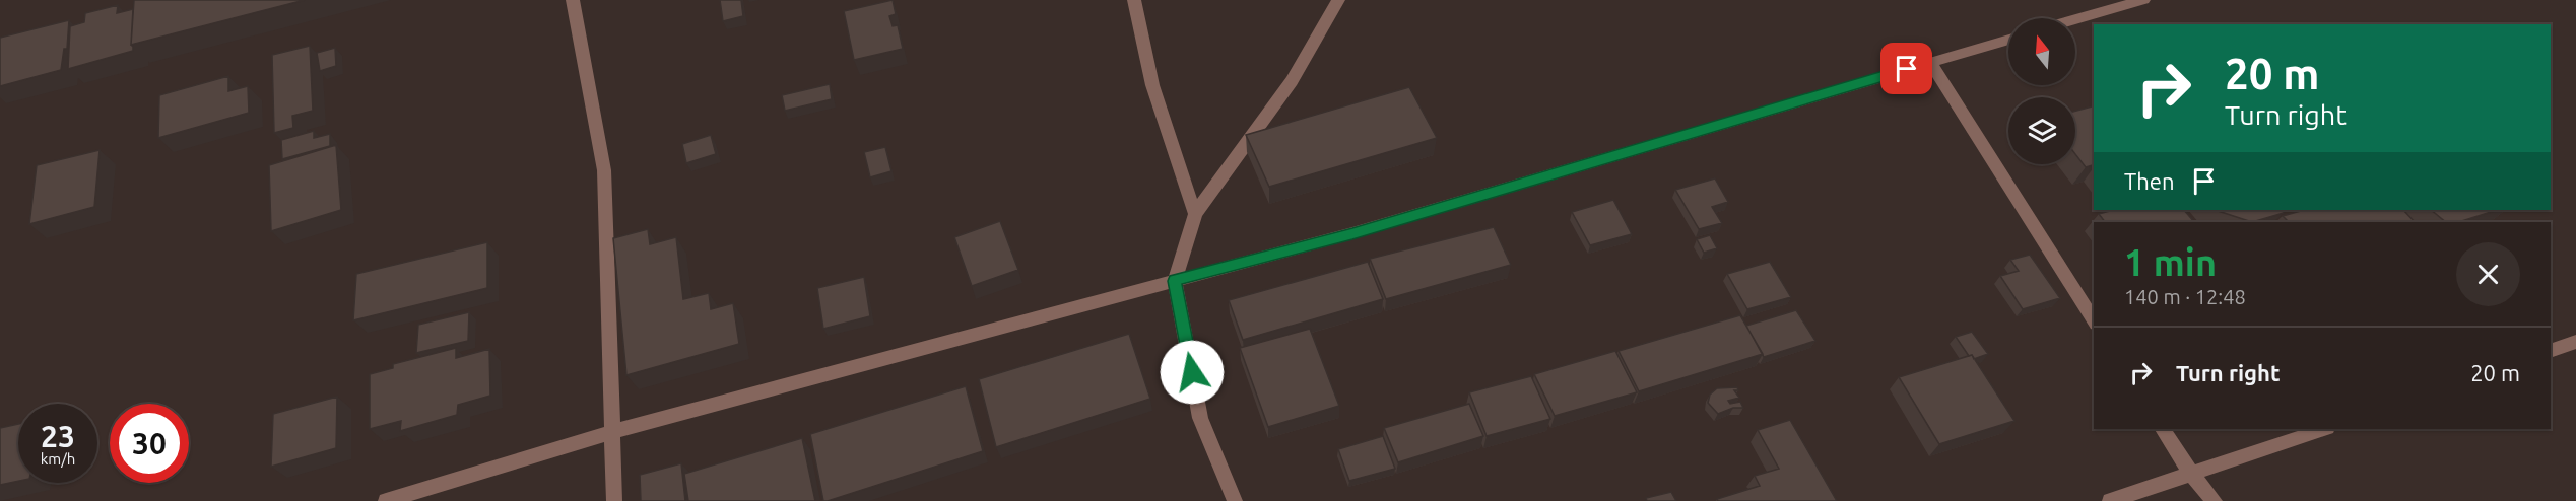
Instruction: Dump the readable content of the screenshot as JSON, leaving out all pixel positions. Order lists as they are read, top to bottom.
{
  "north": "top",
  "page": {
    "turn": ["20 m", "Turn right"],
    "then": "Then",
    "heading": ["1 min", "140 m · 12:48"],
    "list": [
      {
        "name": "Turn right",
        "value": "20 m"
      }
    ],
    "speed": "23 km/h",
    "limit": "30"
  }
}
